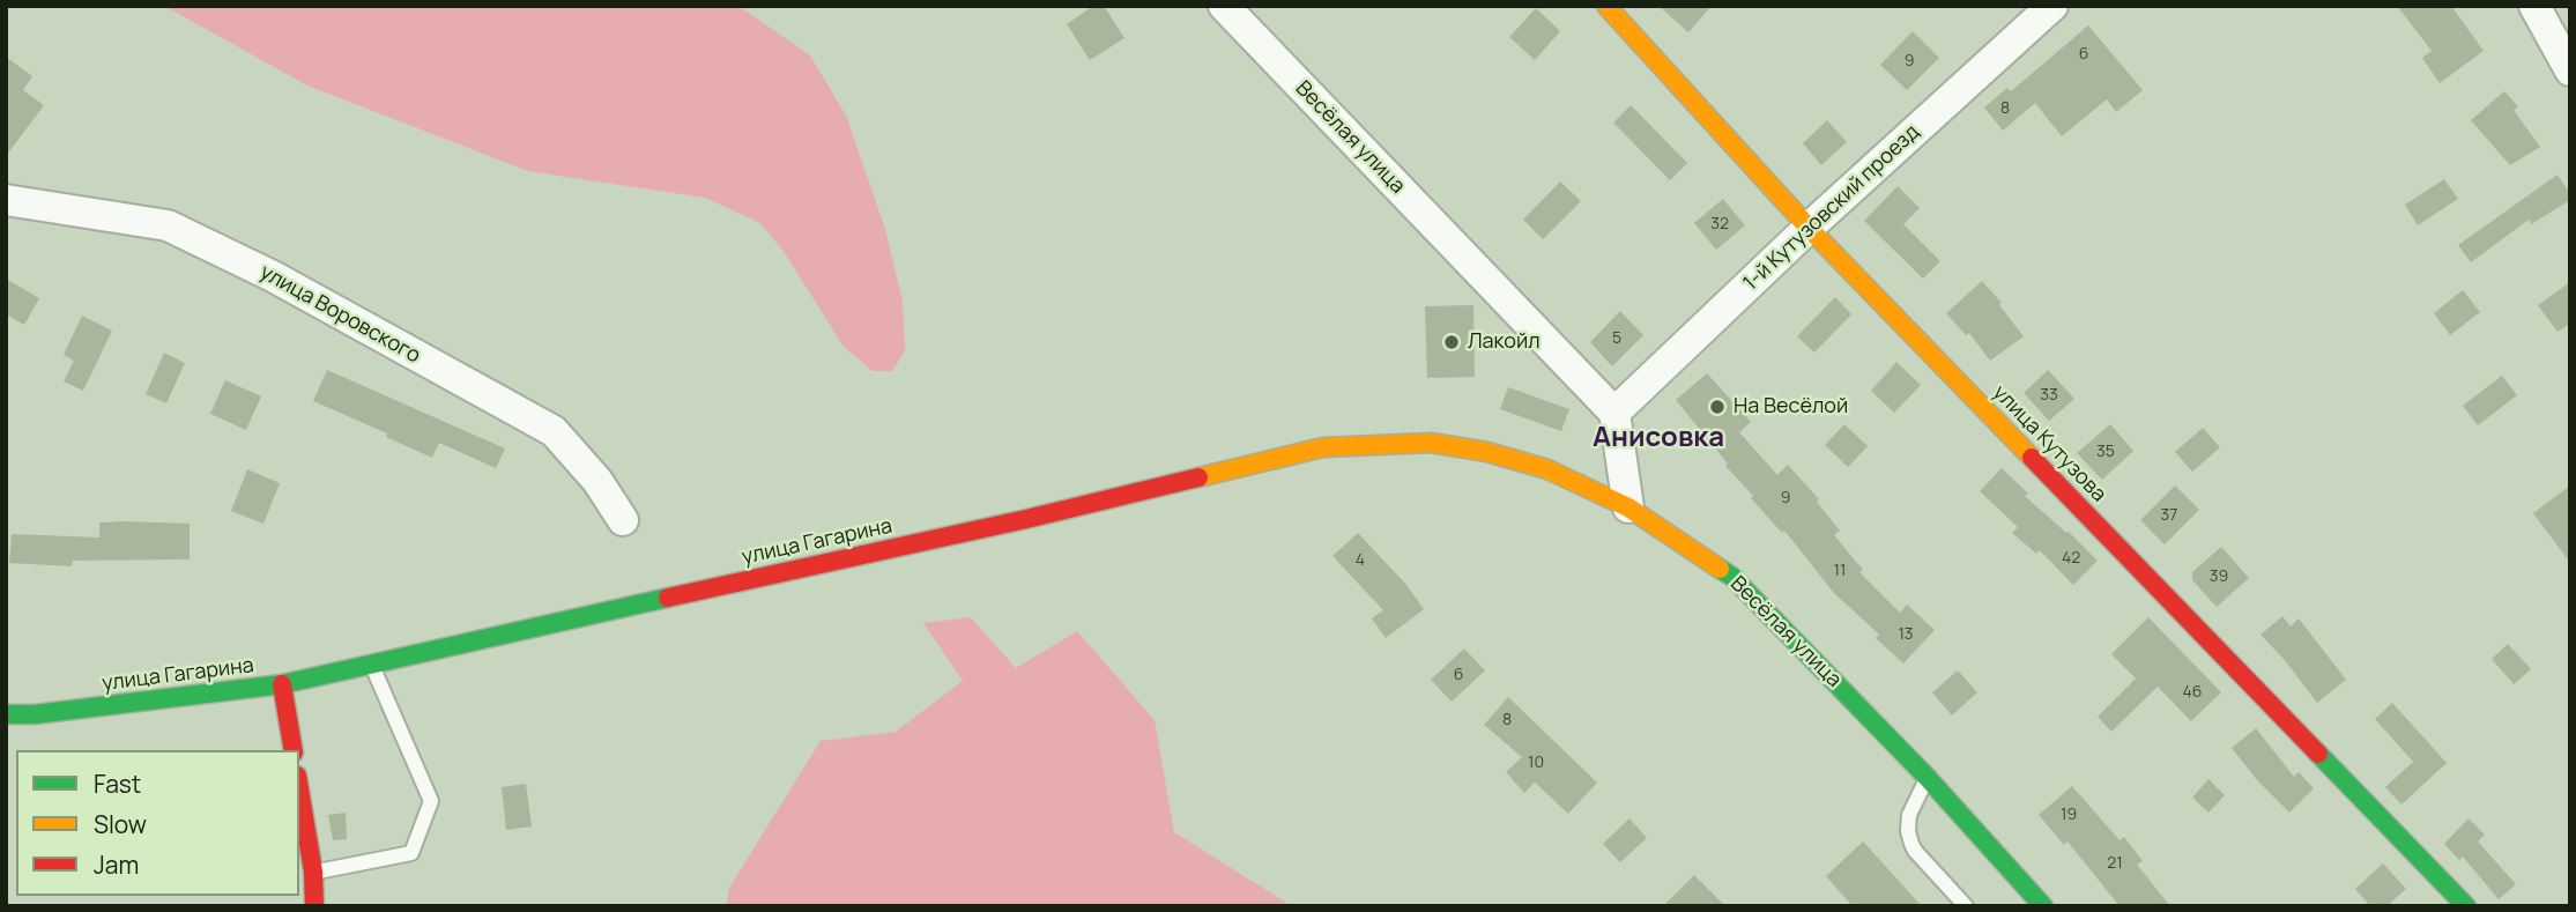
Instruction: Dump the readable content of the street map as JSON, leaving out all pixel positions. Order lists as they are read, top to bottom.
{
  "streets": {
    "main road": ["Весёлая улица", "улица Кутузова", "улица Гагарина"],
    "street": ["1-й Кутузовский проезд", "улица Воровского"]
  },
  "crossings": [
    ["Весёлая улица", "1-й Кутузовский проезд"],
    ["Весёлая улица", "улица Гагарина"],
    ["1-й Кутузовский проезд", "улица Кутузова"]
  ],
  "districts": ["Анисовка"],
  "places": ["Лакойл", "На Весёлой"],
  "house_numbers": [
    "6",
    "9",
    "8",
    "32",
    "5",
    "33",
    "35",
    "9",
    "37",
    "42",
    "4",
    "11",
    "39",
    "13",
    "6",
    "46",
    "8",
    "10",
    "19",
    "21"
  ],
  "legend": ["Fast", "Slow", "Jam"]
}
